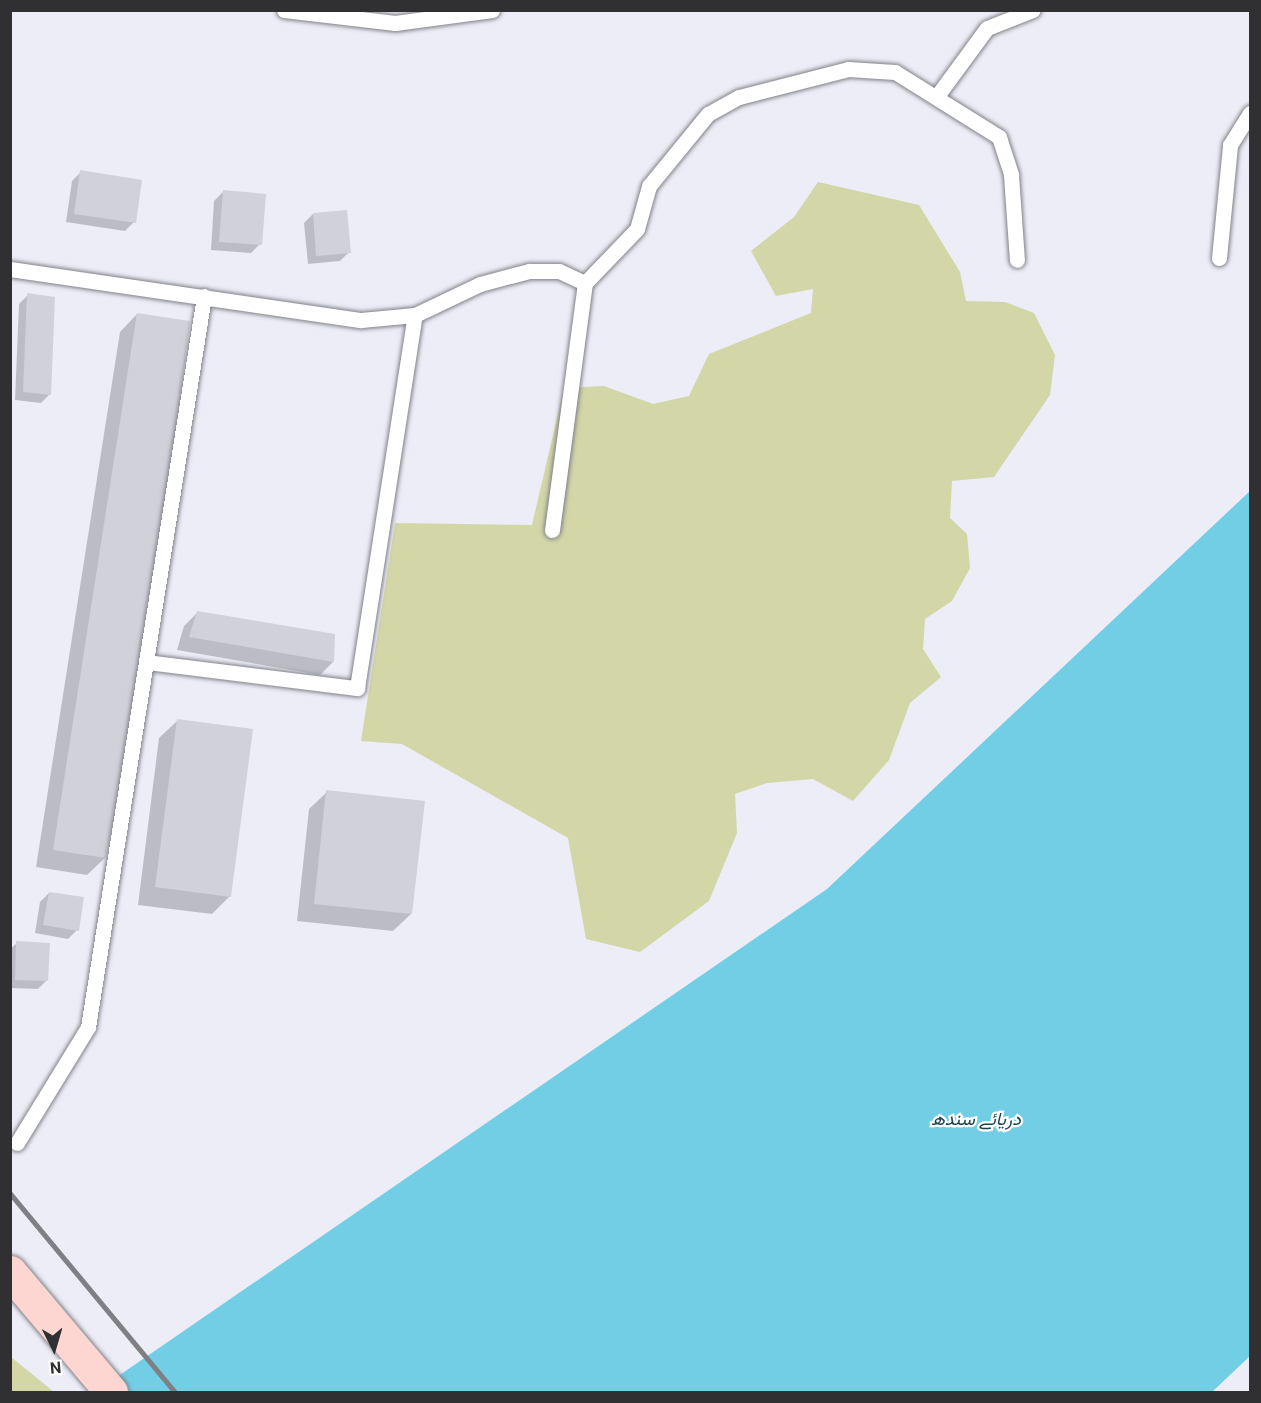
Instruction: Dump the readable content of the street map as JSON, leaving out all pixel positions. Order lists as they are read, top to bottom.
{
  "water": ["دریائے سندھ"],
  "north": "bottom"
}
